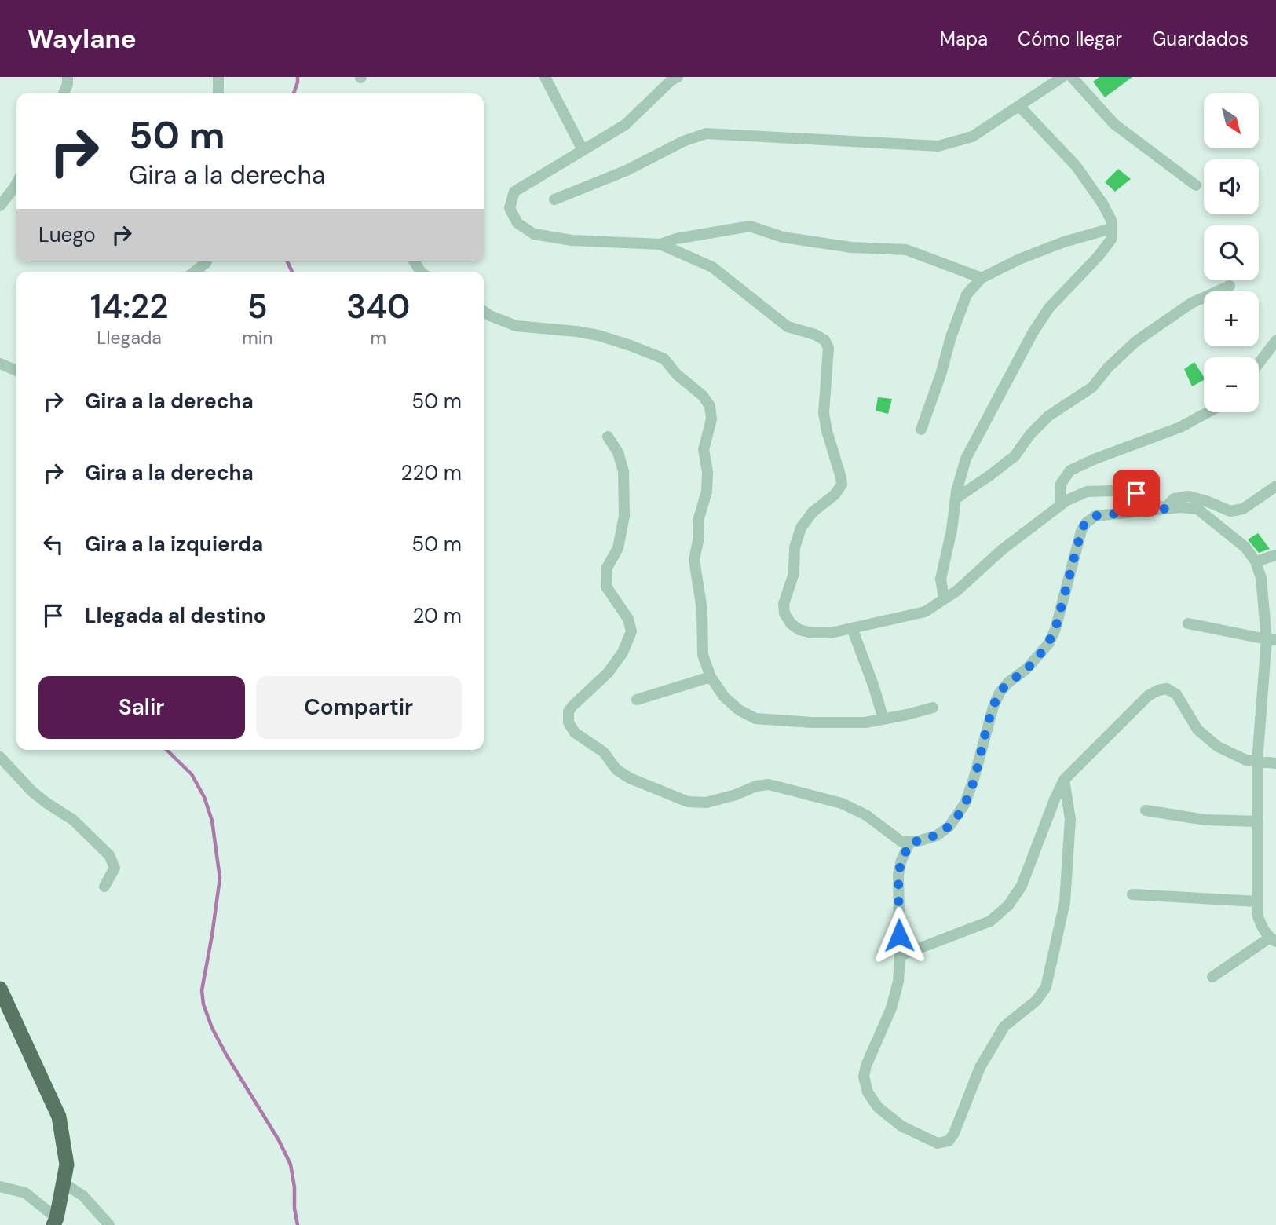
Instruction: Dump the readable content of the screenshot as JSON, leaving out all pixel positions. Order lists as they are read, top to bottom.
{
  "north": "bottom right",
  "page": {
    "header": "Waylane",
    "nav": ["Mapa", "Cómo llegar", "Guardados"],
    "map_buttons": ["+", "−"],
    "turn": ["50 m", "Gira a la derecha"],
    "then": "Luego",
    "eta": [
      "14:22",
      "Llegada",
      "5",
      "min",
      "340",
      "m"
    ],
    "list": [
      {
        "name": "Gira a la derecha",
        "value": "50 m"
      },
      {
        "name": "Gira a la derecha",
        "value": "220 m"
      },
      {
        "name": "Gira a la izquierda",
        "value": "50 m"
      },
      {
        "name": "Llegada al destino",
        "value": "20 m"
      }
    ],
    "buttons": ["Salir", "Compartir"]
  }
}
